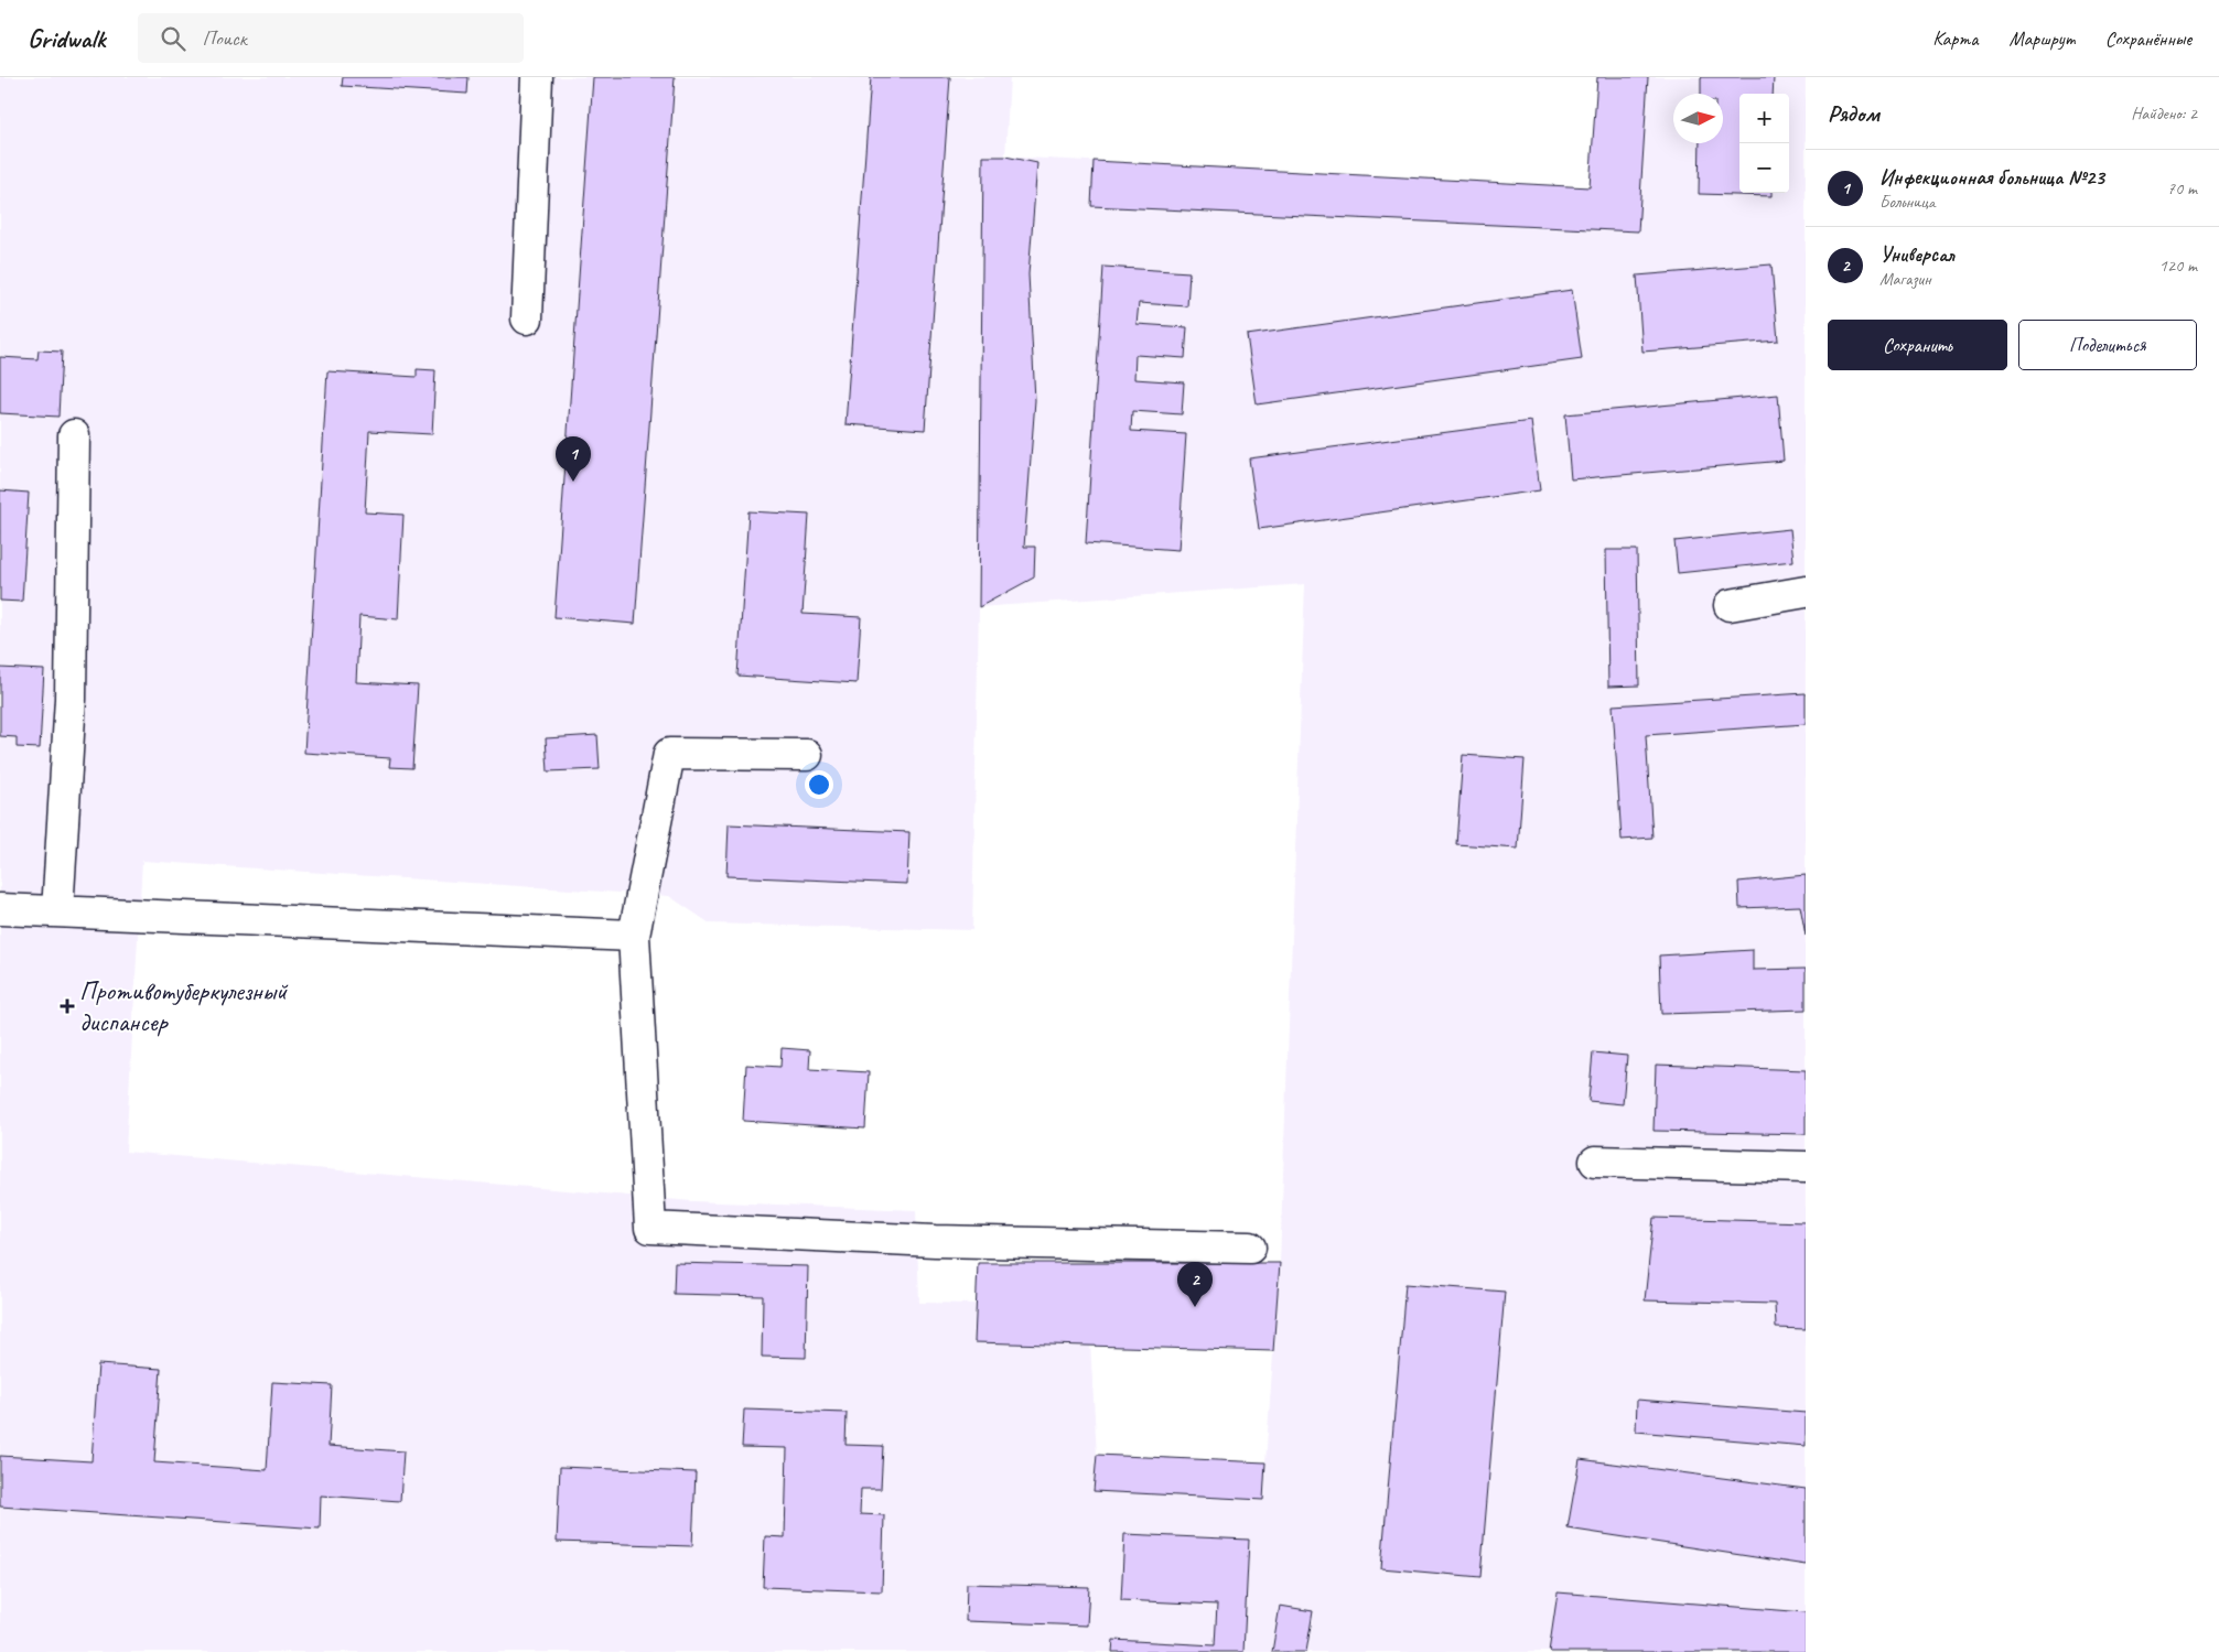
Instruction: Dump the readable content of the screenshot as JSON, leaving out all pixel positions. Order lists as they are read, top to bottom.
{
  "places": {
    "health": ["Противотуберкулезный диспансер"]
  },
  "north": "right",
  "page": {
    "header": "Gridwalk",
    "search": "Поиск",
    "nav": ["Карта", "Маршрут", "Сохранённые"],
    "heading": ["Рядом", "Найдено: 2"],
    "map_buttons": ["+", "−"],
    "list": [
      {
        "mark": "1",
        "name": "Инфекционная больница №23",
        "note": "Больница",
        "value": "70 m"
      },
      {
        "mark": "2",
        "name": "Универсал",
        "note": "Магазин",
        "value": "120 m"
      }
    ],
    "buttons": ["Сохранить", "Поделиться"],
    "pins": ["1", "2"]
  }
}
